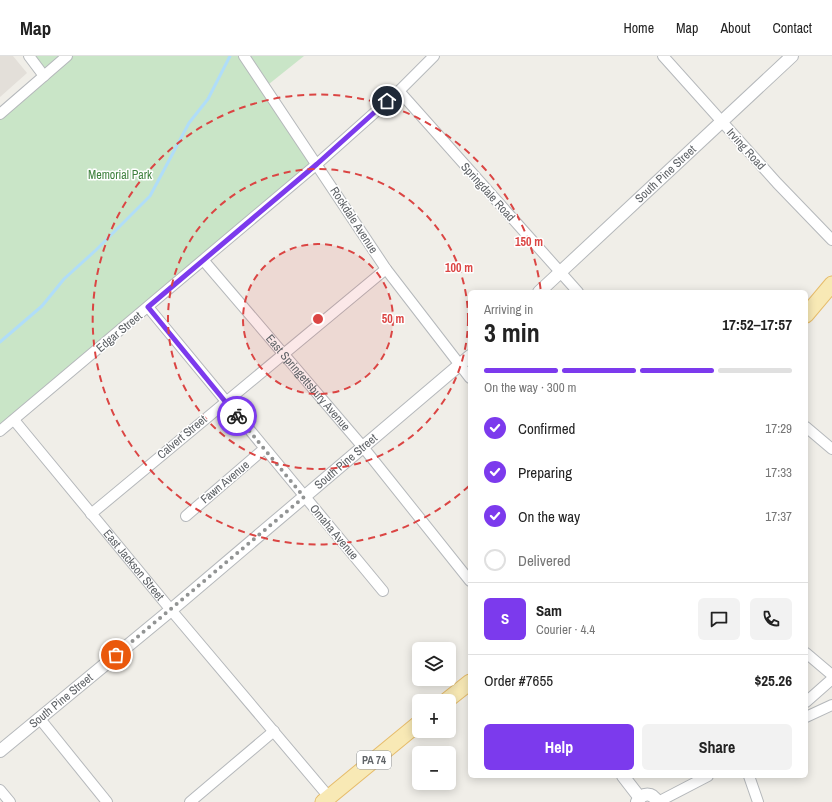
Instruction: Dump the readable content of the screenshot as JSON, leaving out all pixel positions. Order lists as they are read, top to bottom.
{
  "streets": {
    "main road": ["PA 74"],
    "street": [
      "Irving Road",
      "South Pine Street",
      "Springdale Road",
      "Rockdale Avenue",
      "Edgar Street",
      "East Springettsbury Avenue",
      "Calvert Street",
      "Fawn Avenue",
      "Omaha Avenue",
      "East Jackson Street"
    ]
  },
  "crossings": [
    ["Irving Road", "South Pine Street"],
    ["South Pine Street", "Springdale Road"],
    ["South Pine Street", "Rockdale Avenue"],
    ["South Pine Street", "East Springettsbury Avenue"],
    ["South Pine Street", "Omaha Avenue"],
    ["South Pine Street", "East Jackson Street"],
    ["Springdale Road", "Edgar Street"],
    ["Rockdale Avenue", "Edgar Street"],
    ["Rockdale Avenue", "Calvert Street"],
    ["Edgar Street", "East Springettsbury Avenue"],
    ["Edgar Street", "Omaha Avenue"],
    ["Edgar Street", "East Jackson Street"],
    ["East Springettsbury Avenue", "Calvert Street"],
    ["Calvert Street", "Omaha Avenue"],
    ["Calvert Street", "East Jackson Street"],
    ["Fawn Avenue", "Omaha Avenue"],
    ["East Jackson Street", "PA 74"]
  ],
  "parks": ["Memorial Park"],
  "page": {
    "header": "Map",
    "nav": [
      "Home",
      "Map",
      "About",
      "Contact"
    ],
    "heading": ["3 min", "Arriving in", "17:52–17:57"],
    "panel": [
      "Sam",
      "Courier · 4.4",
      "Order #7655",
      "$25.26"
    ],
    "bar": "On the way · 300 m",
    "list": [
      ["Confirmed", "17:29"],
      ["Preparing", "17:33"],
      ["On the way", "17:37"],
      "Delivered"
    ],
    "round": "S",
    "map_buttons": ["+", "−"],
    "buttons": ["Help", "Share"]
  },
  "rings": ["150 m", "100 m", "50 m"]
}
